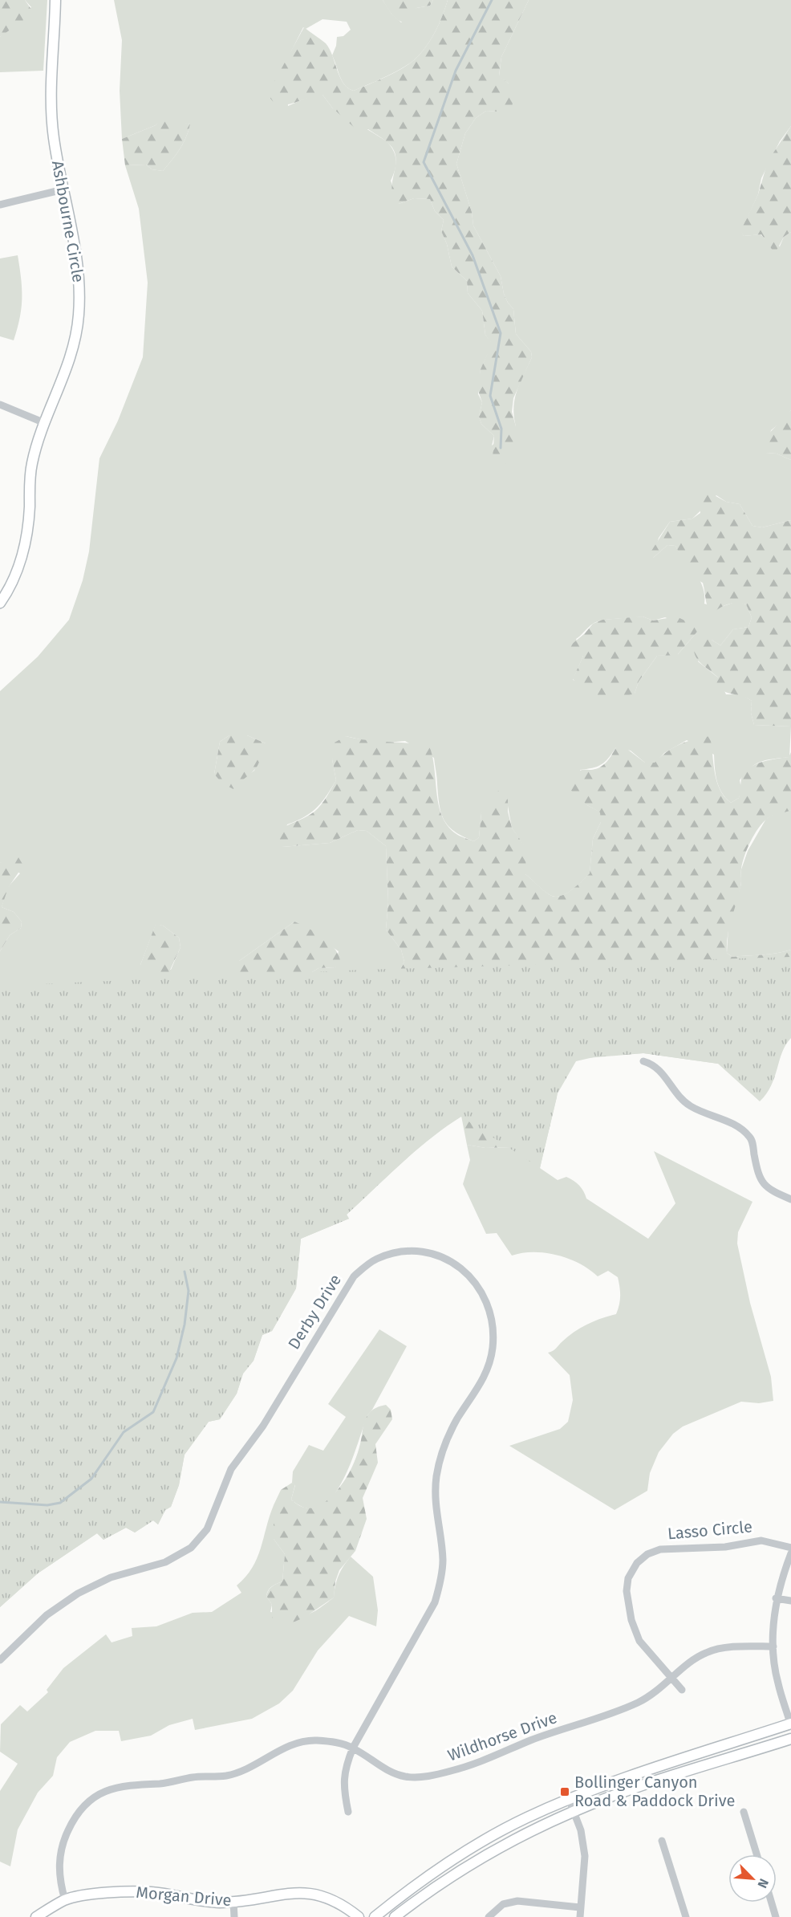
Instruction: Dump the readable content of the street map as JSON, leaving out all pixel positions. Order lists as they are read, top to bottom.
{
  "streets": {
    "street": [
      "Ashbourne Circle",
      "Derby Drive",
      "Lasso Circle",
      "Wildhorse Drive",
      "Morgan Drive"
    ]
  },
  "crossings": [
    ["Derby Drive", "Wildhorse Drive"],
    ["Lasso Circle", "Wildhorse Drive"],
    ["Wildhorse Drive", "Morgan Drive"]
  ],
  "places": {
    "transit": ["Bollinger Canyon Road & Paddock Drive"]
  },
  "north": "bottom right"
}
